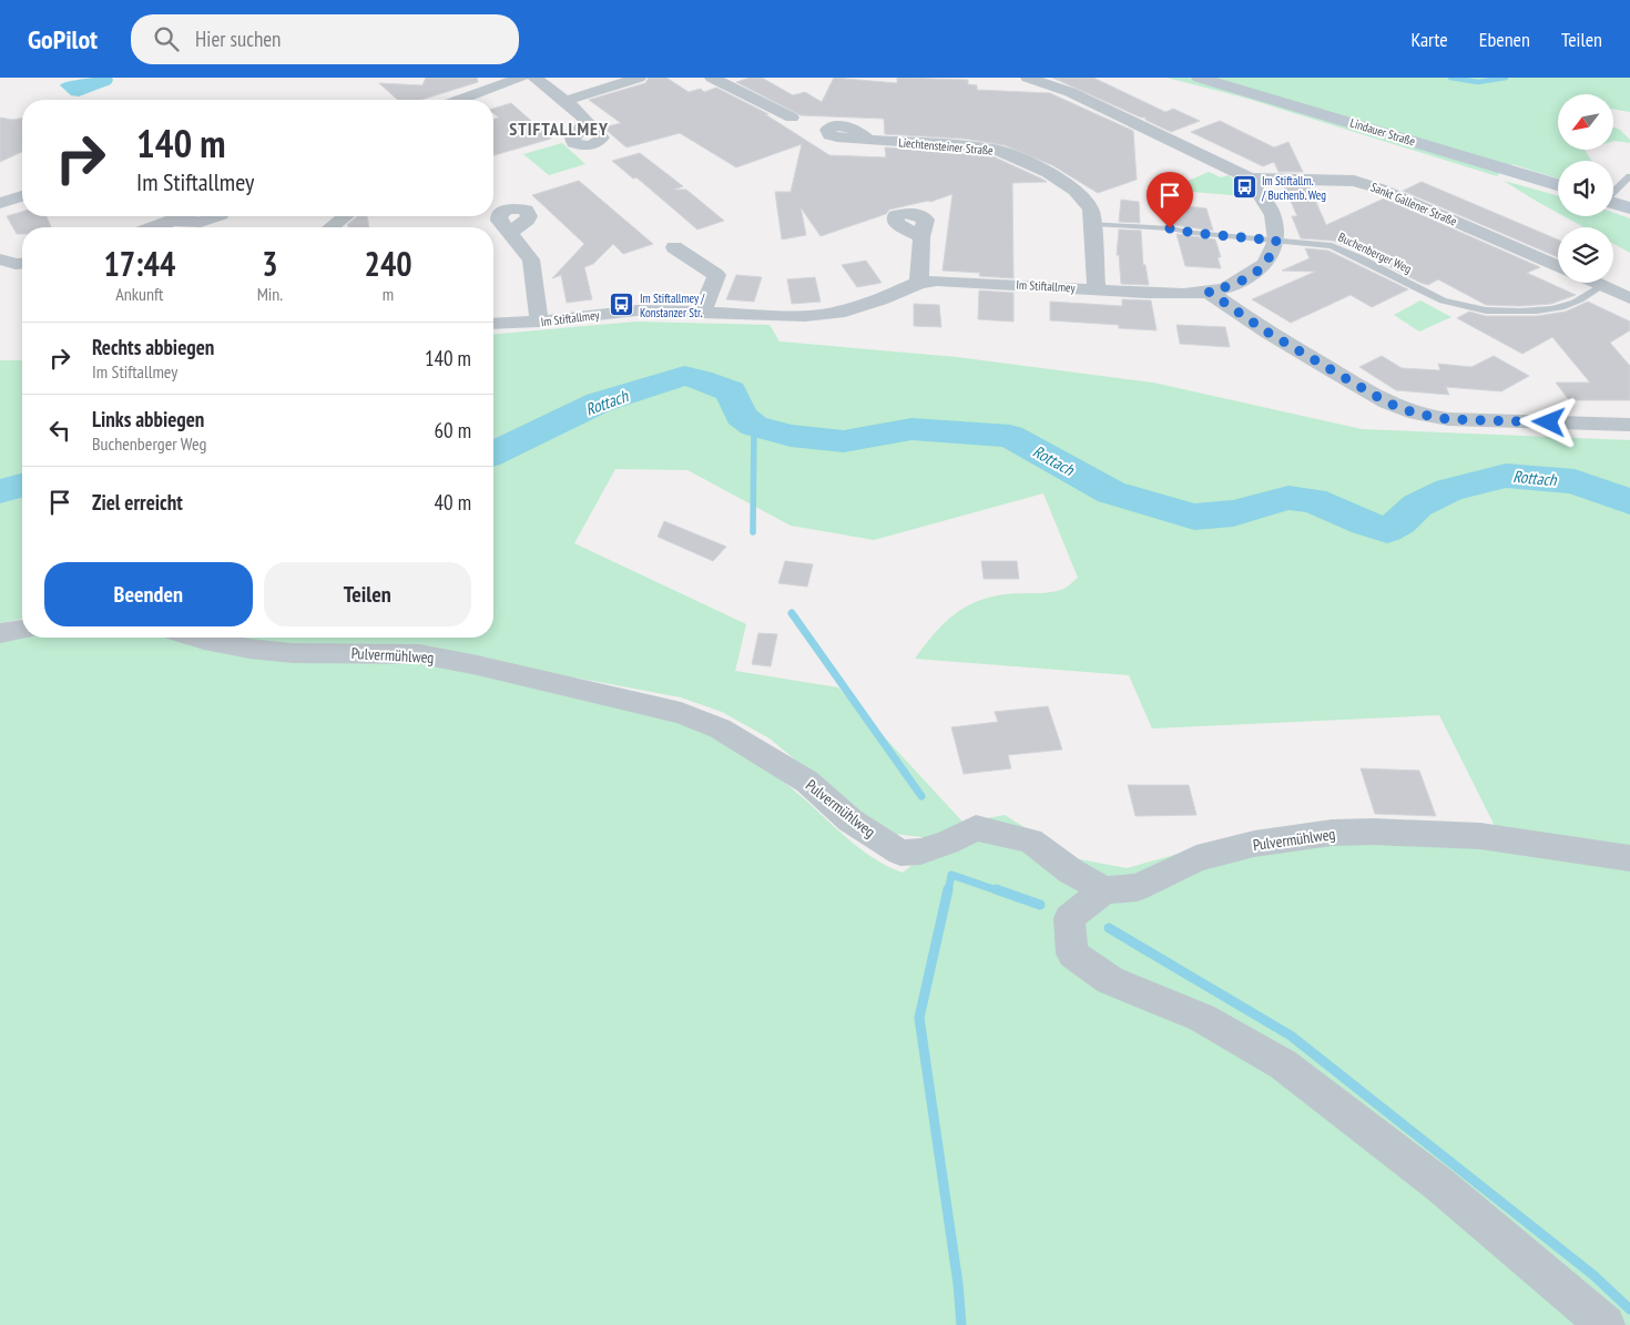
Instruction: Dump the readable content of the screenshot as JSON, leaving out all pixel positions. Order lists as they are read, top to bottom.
{
  "streets": {
    "main road": ["Lindauer Straße"],
    "street": [
      "Liechtensteiner Straße",
      "Sankt Gallener Straße",
      "Im Stiftallmey",
      "Pulvermühlweg"
    ],
    "lane": ["Buchenberger Weg"]
  },
  "crossings": [
    ["Liechtensteiner Straße", "Buchenberger Weg"],
    ["Liechtensteiner Straße", "Im Stiftallmey"],
    ["Buchenberger Weg", "Im Stiftallmey"]
  ],
  "districts": ["STIFTALLMEY"],
  "water": ["Rottach"],
  "places": {
    "bus stop": ["Im Stiftallm. / Buchenb. Weg", "Im Stiftallmey / Konstanzer Str."]
  },
  "north": "bottom left",
  "page": {
    "header": "GoPilot",
    "search": "Hier suchen",
    "nav": ["Karte", "Ebenen", "Teilen"],
    "turn": ["140 m", "Im Stiftallmey"],
    "eta": [
      "17:44",
      "Ankunft",
      "3",
      "Min.",
      "240",
      "m"
    ],
    "list": [
      {
        "name": "Rechts abbiegen",
        "note": "Im Stiftallmey",
        "value": "140 m"
      },
      {
        "name": "Links abbiegen",
        "note": "Buchenberger Weg",
        "value": "60 m"
      },
      {
        "name": "Ziel erreicht",
        "value": "40 m"
      }
    ],
    "buttons": ["Beenden", "Teilen"]
  }
}
